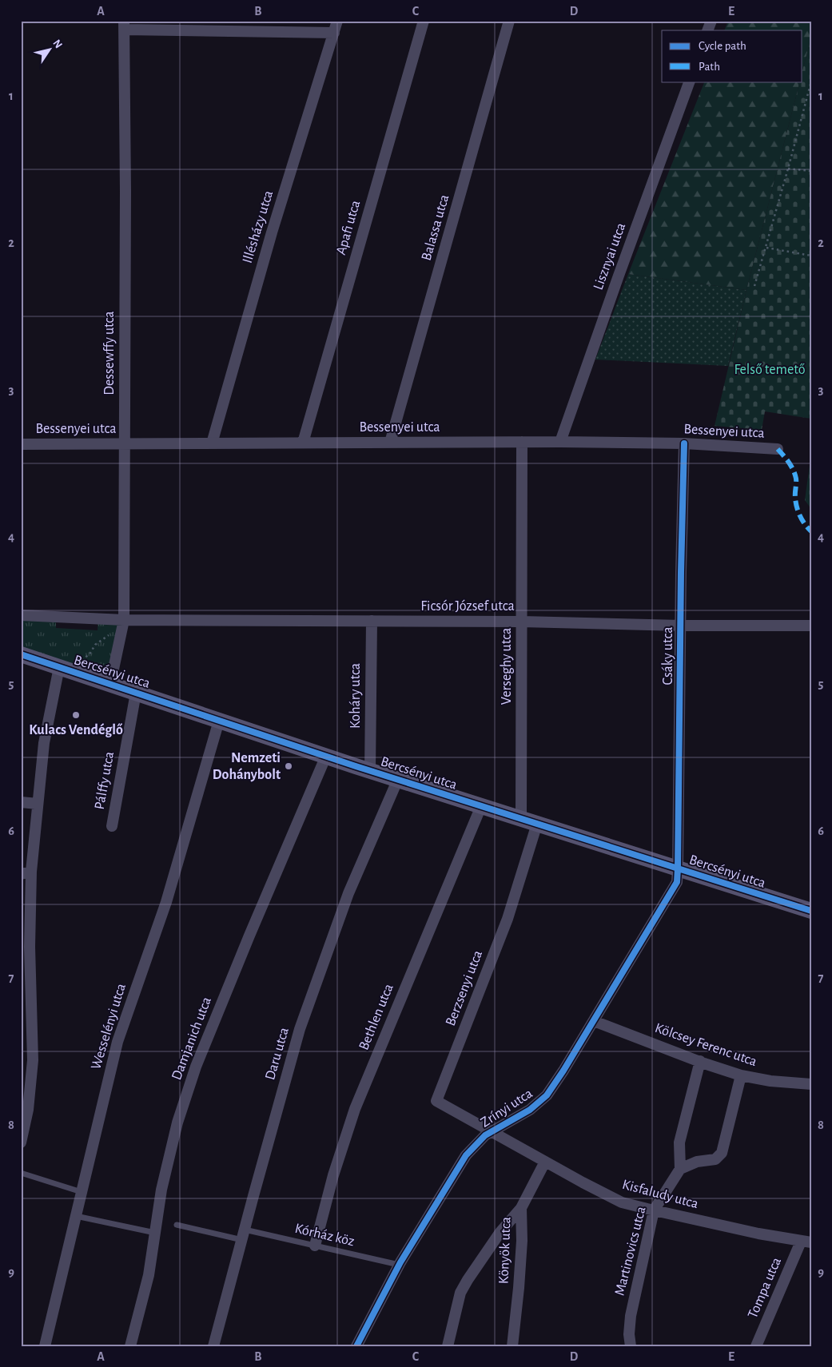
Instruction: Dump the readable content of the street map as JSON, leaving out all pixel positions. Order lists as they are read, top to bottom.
{
  "streets": {
    "street": [
      "Illésházy utca",
      "Apafi utca",
      "Balassa utca",
      "Lisznyai utca",
      "Dessewffy utca",
      "Bessenyei utca",
      "Ficsór József utca",
      "Csáky utca",
      "Verseghy utca",
      "Bercsényi utca",
      "Koháry utca",
      "Pálffy utca",
      "Berzsenyi utca",
      "Bethlen utca",
      "Wesselényi utca",
      "Damjanich utca",
      "Kölcsey Ferenc utca",
      "Daru utca",
      "Zrínyi utca",
      "Kisfaludy utca",
      "Könyök utca",
      "Martinovics utca",
      "Tompa utca"
    ],
    "lane": ["Kórház köz"]
  },
  "crossings": [
    ["Illésházy utca", "Bessenyei utca"],
    ["Apafi utca", "Bessenyei utca"],
    ["Balassa utca", "Bessenyei utca"],
    ["Lisznyai utca", "Bessenyei utca"],
    ["Dessewffy utca", "Bessenyei utca"],
    ["Dessewffy utca", "Ficsór József utca"],
    ["Dessewffy utca", "Bercsényi utca"],
    ["Bessenyei utca", "Csáky utca"],
    ["Bessenyei utca", "Verseghy utca"],
    ["Ficsór József utca", "Csáky utca"],
    ["Ficsór József utca", "Verseghy utca"],
    ["Ficsór József utca", "Koháry utca"],
    ["Csáky utca", "Bercsényi utca"],
    ["Csáky utca", "Zrínyi utca"],
    ["Verseghy utca", "Bercsényi utca"],
    ["Bercsényi utca", "Koháry utca"],
    ["Bercsényi utca", "Pálffy utca"],
    ["Bercsényi utca", "Berzsenyi utca"],
    ["Bercsényi utca", "Bethlen utca"],
    ["Bercsényi utca", "Wesselényi utca"],
    ["Bercsényi utca", "Damjanich utca"],
    ["Bercsényi utca", "Daru utca"],
    ["Bercsényi utca", "Zrínyi utca"],
    ["Berzsenyi utca", "Zrínyi utca"],
    ["Berzsenyi utca", "Kisfaludy utca"],
    ["Bethlen utca", "Kórház köz"],
    ["Kölcsey Ferenc utca", "Zrínyi utca"],
    ["Daru utca", "Kórház köz"],
    ["Zrínyi utca", "Kisfaludy utca"],
    ["Zrínyi utca", "Kórház köz"],
    ["Kisfaludy utca", "Könyök utca"],
    ["Kisfaludy utca", "Martinovics utca"],
    ["Kisfaludy utca", "Tompa utca"]
  ],
  "parks": ["Felső temető"],
  "places": ["Kulacs Vendéglő", "Nemzeti Dohánybolt"],
  "legend": ["Cycle path", "Path"],
  "north": "top right",
  "grid": {
    "columns": [
      "A",
      "B",
      "C",
      "D",
      "E"
    ],
    "rows": [
      "1",
      "2",
      "3",
      "4",
      "5",
      "6",
      "7",
      "8",
      "9"
    ]
  }
}
